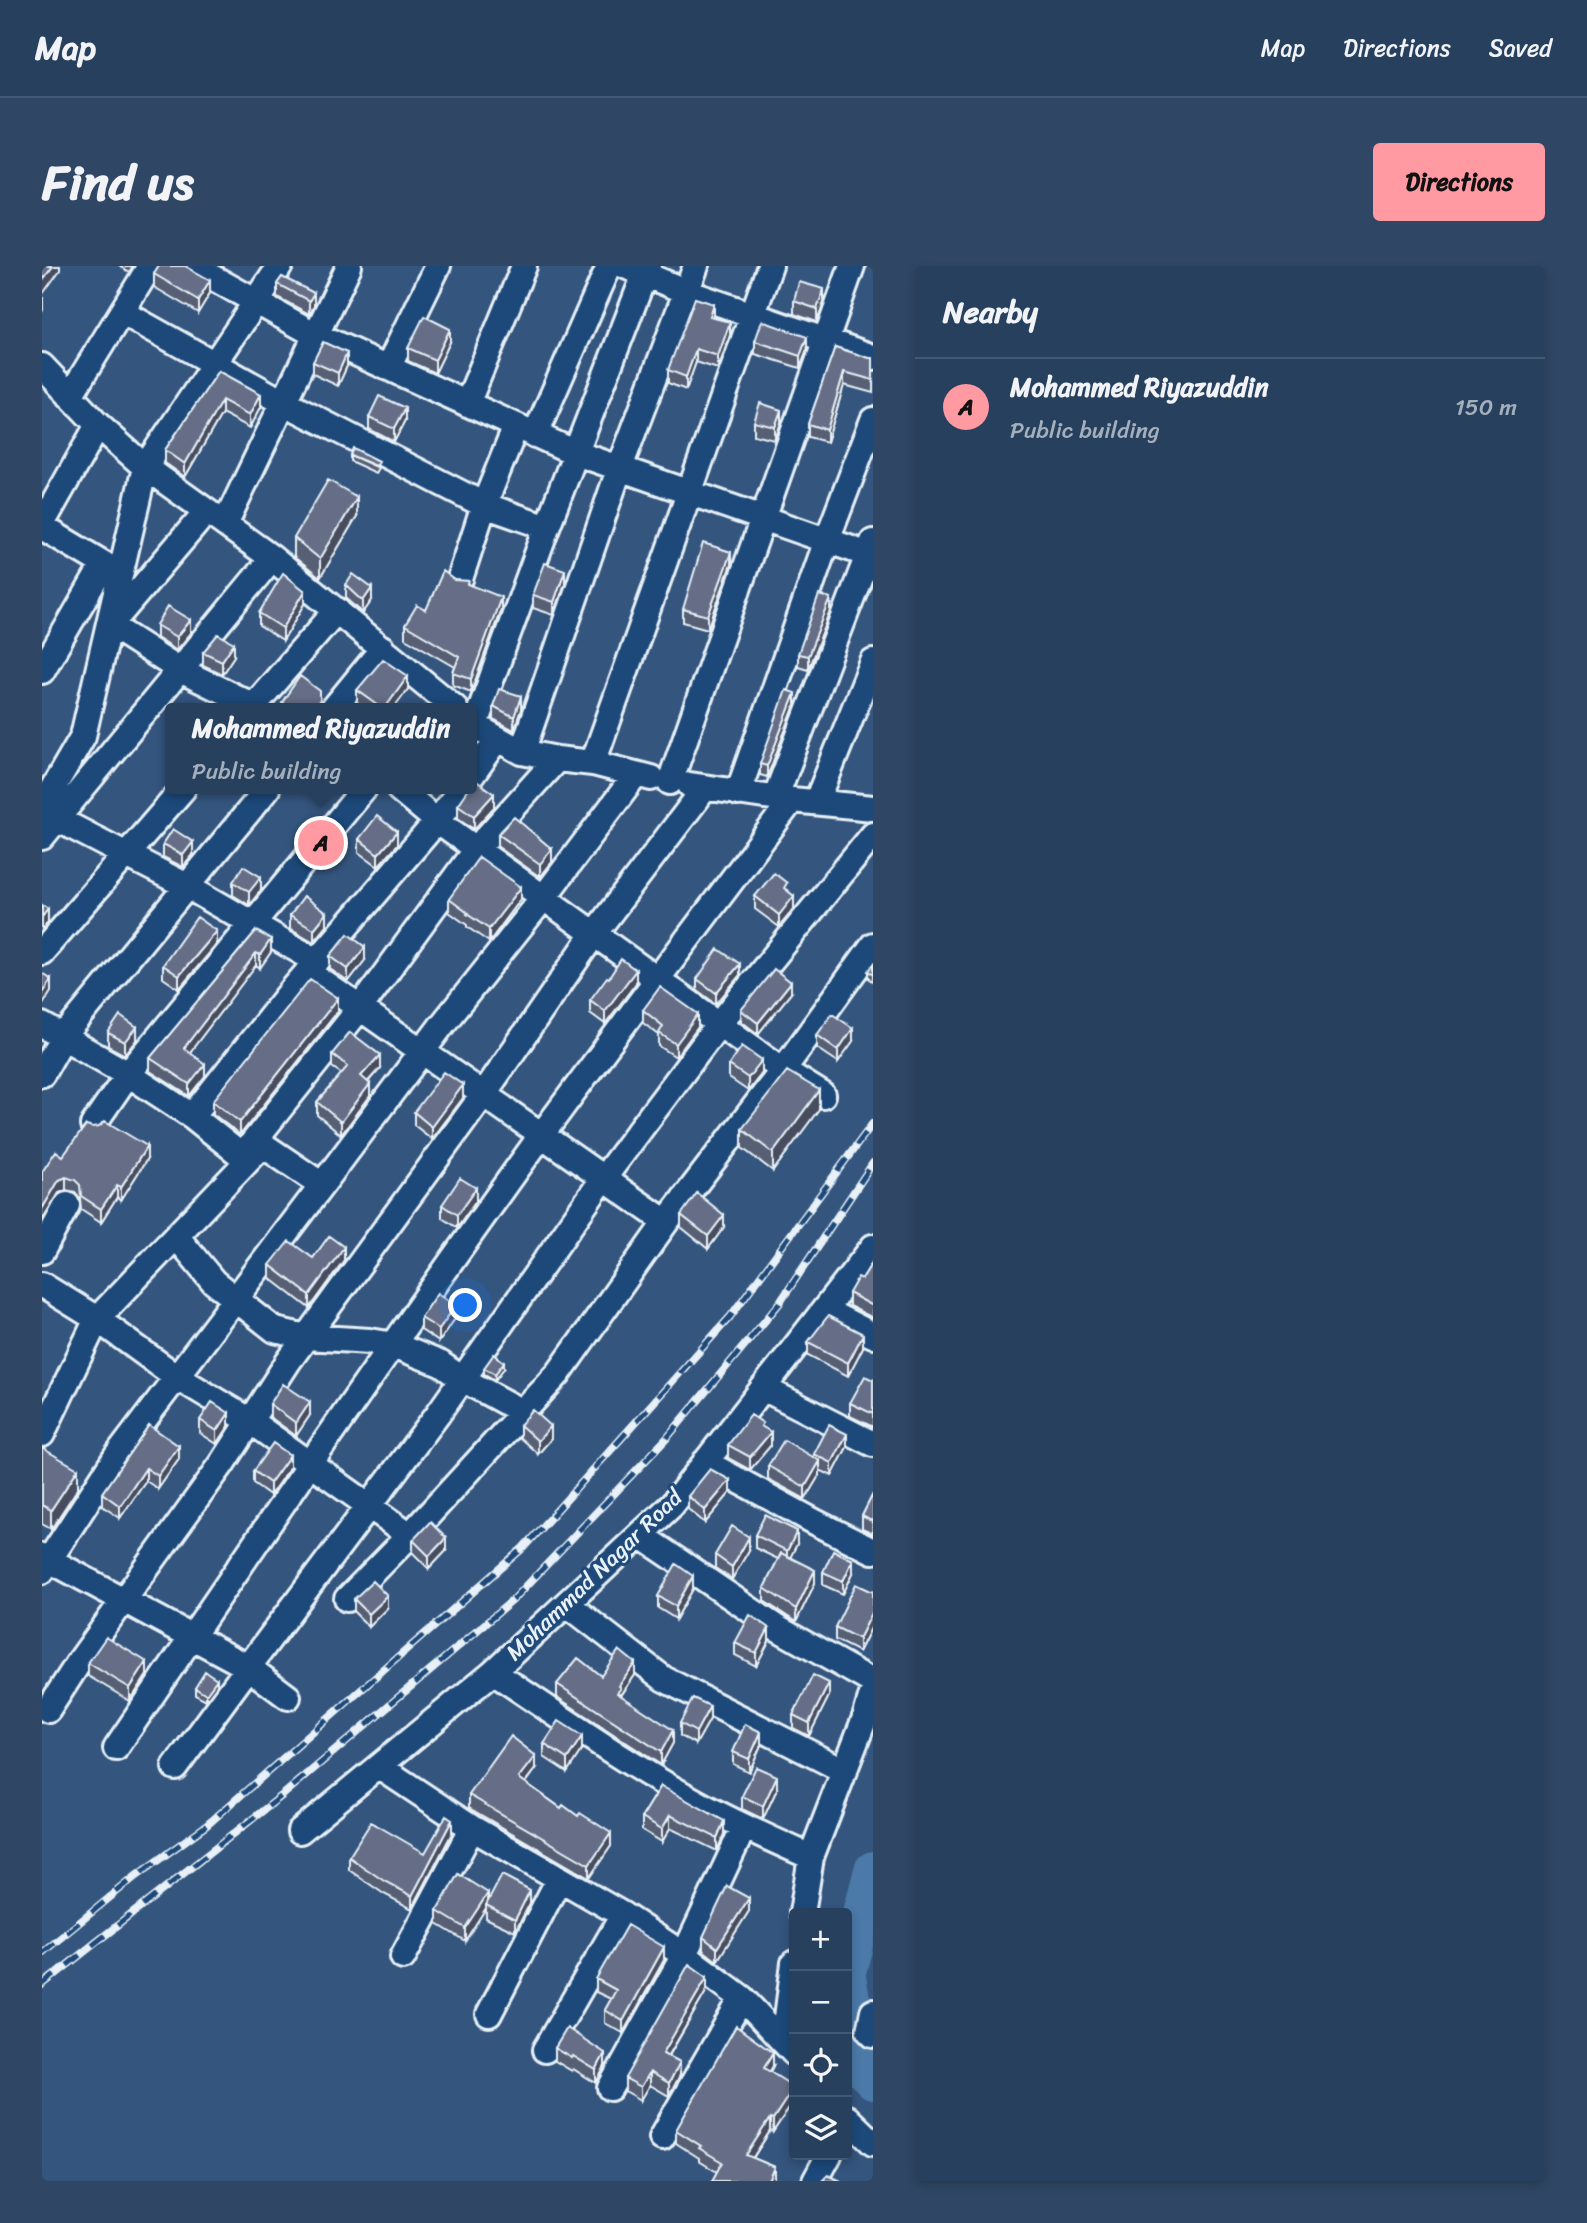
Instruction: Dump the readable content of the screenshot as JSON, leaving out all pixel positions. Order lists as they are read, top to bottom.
{
  "streets": {
    "street": ["Mohammad Nagar Road"]
  },
  "page": {
    "header": "Map",
    "nav": ["Map", "Directions", "Saved"],
    "title": "Find us",
    "buttons": "Directions",
    "heading": "Nearby",
    "list": [
      {
        "mark": "A",
        "name": "Mohammed Riyazuddin",
        "note": "Public building",
        "value": "150 m"
      }
    ],
    "popup": ["Mohammed Riyazuddin", "Public building"],
    "pins": "A",
    "map_buttons": ["+", "−"]
  }
}
